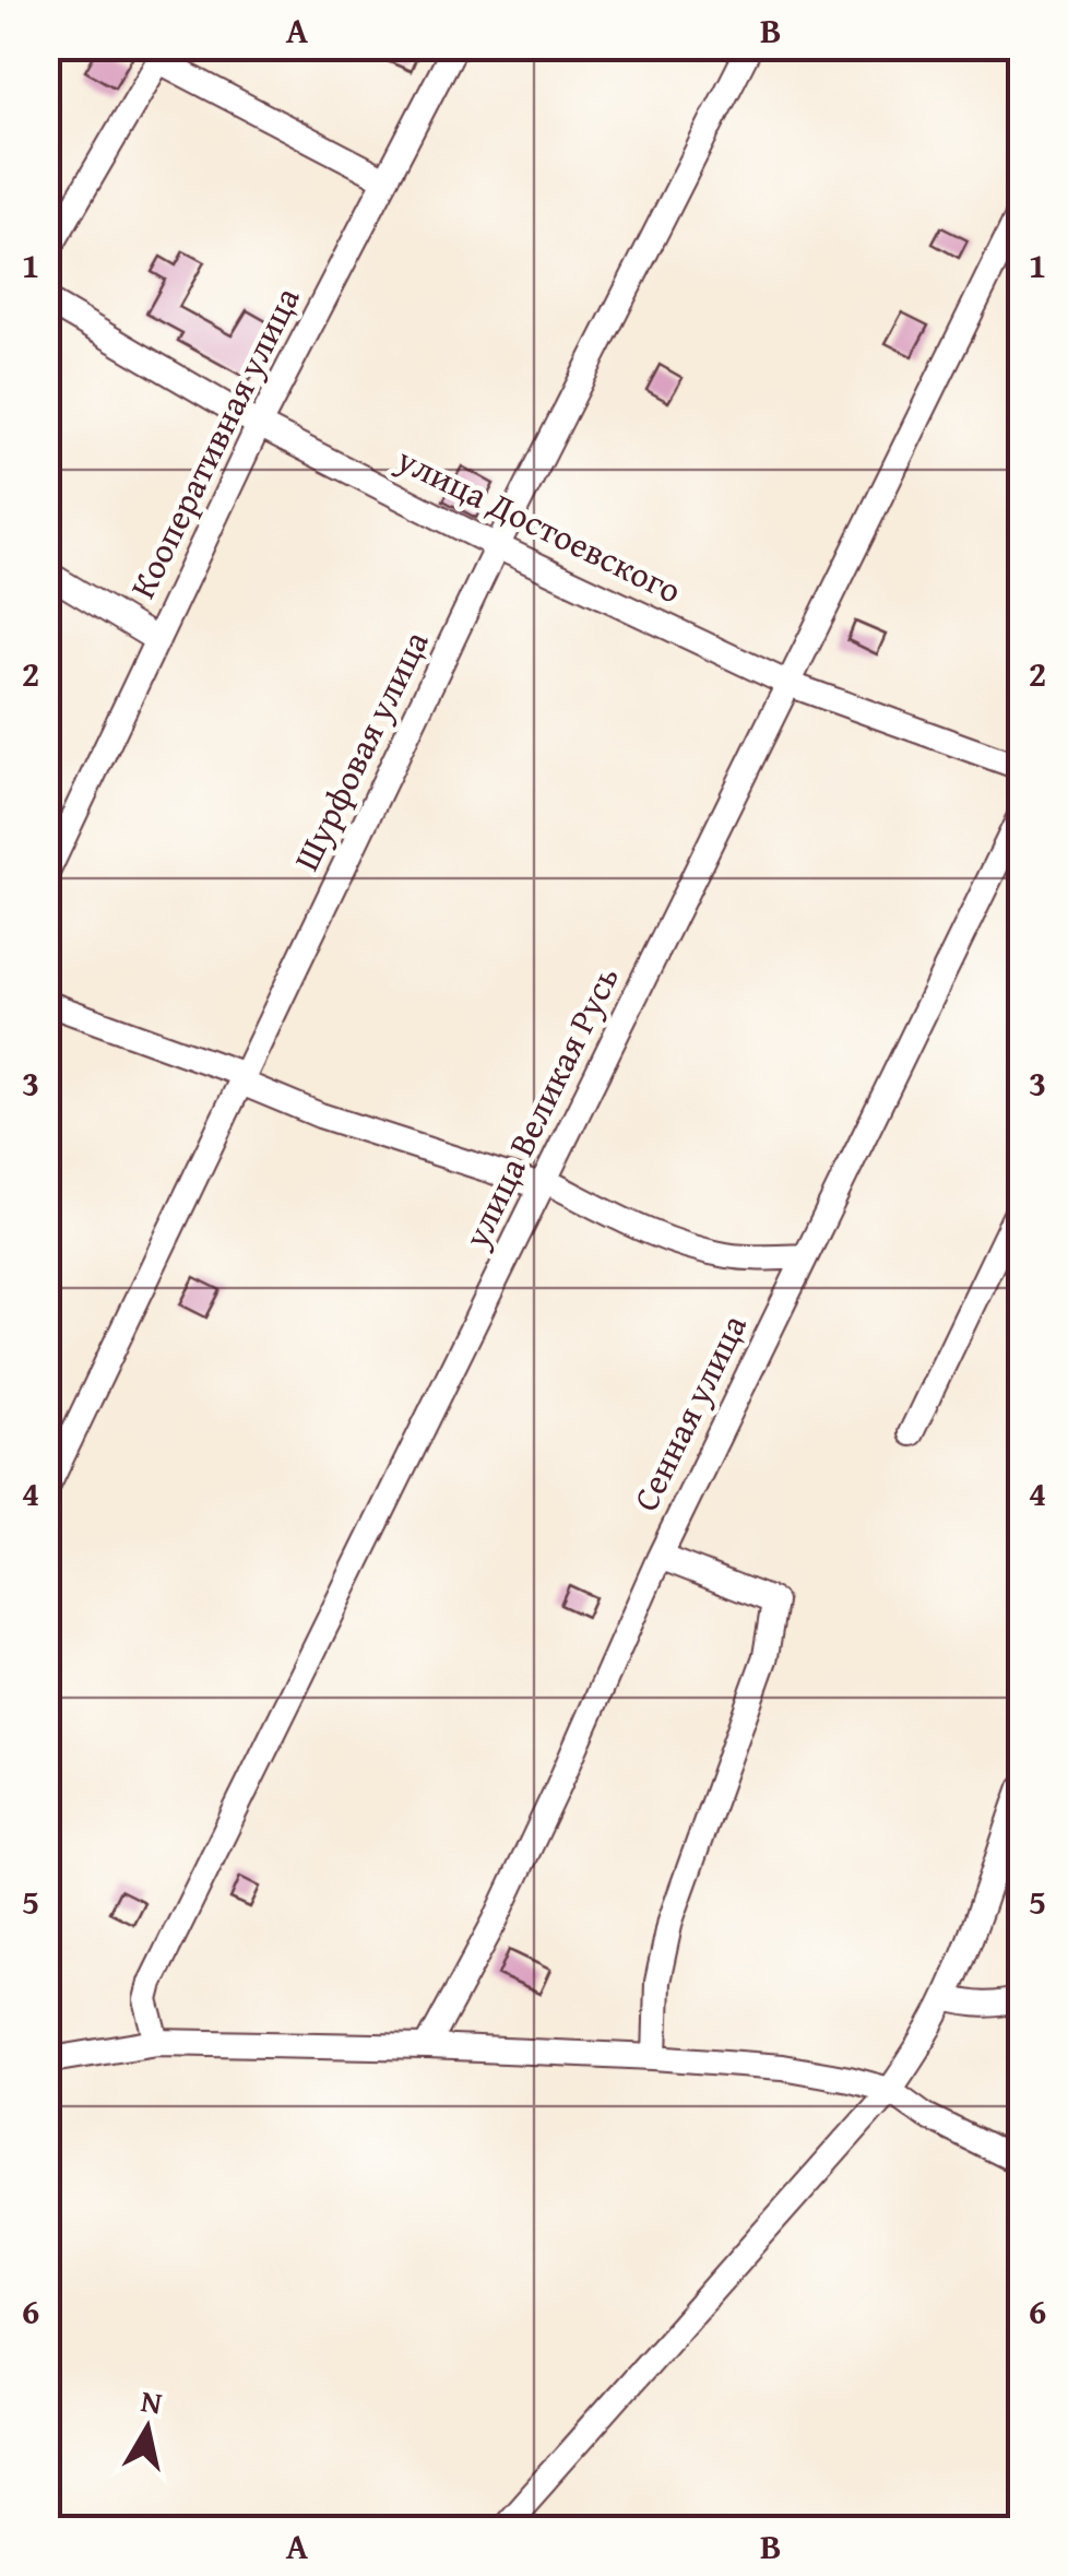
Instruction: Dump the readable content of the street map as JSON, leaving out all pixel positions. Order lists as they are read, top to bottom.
{
  "streets": {
    "street": [
      "Кооперативная улица",
      "улица Достоевского",
      "Шурфовая улица",
      "улица Великая Русь",
      "Сенная улица"
    ]
  },
  "crossings": [
    ["Кооперативная улица", "улица Достоевского"],
    ["улица Достоевского", "Шурфовая улица"],
    ["улица Достоевского", "улица Великая Русь"]
  ],
  "north": "top",
  "grid": {
    "columns": ["A", "B"],
    "rows": [
      "1",
      "2",
      "3",
      "4",
      "5",
      "6"
    ]
  }
}
